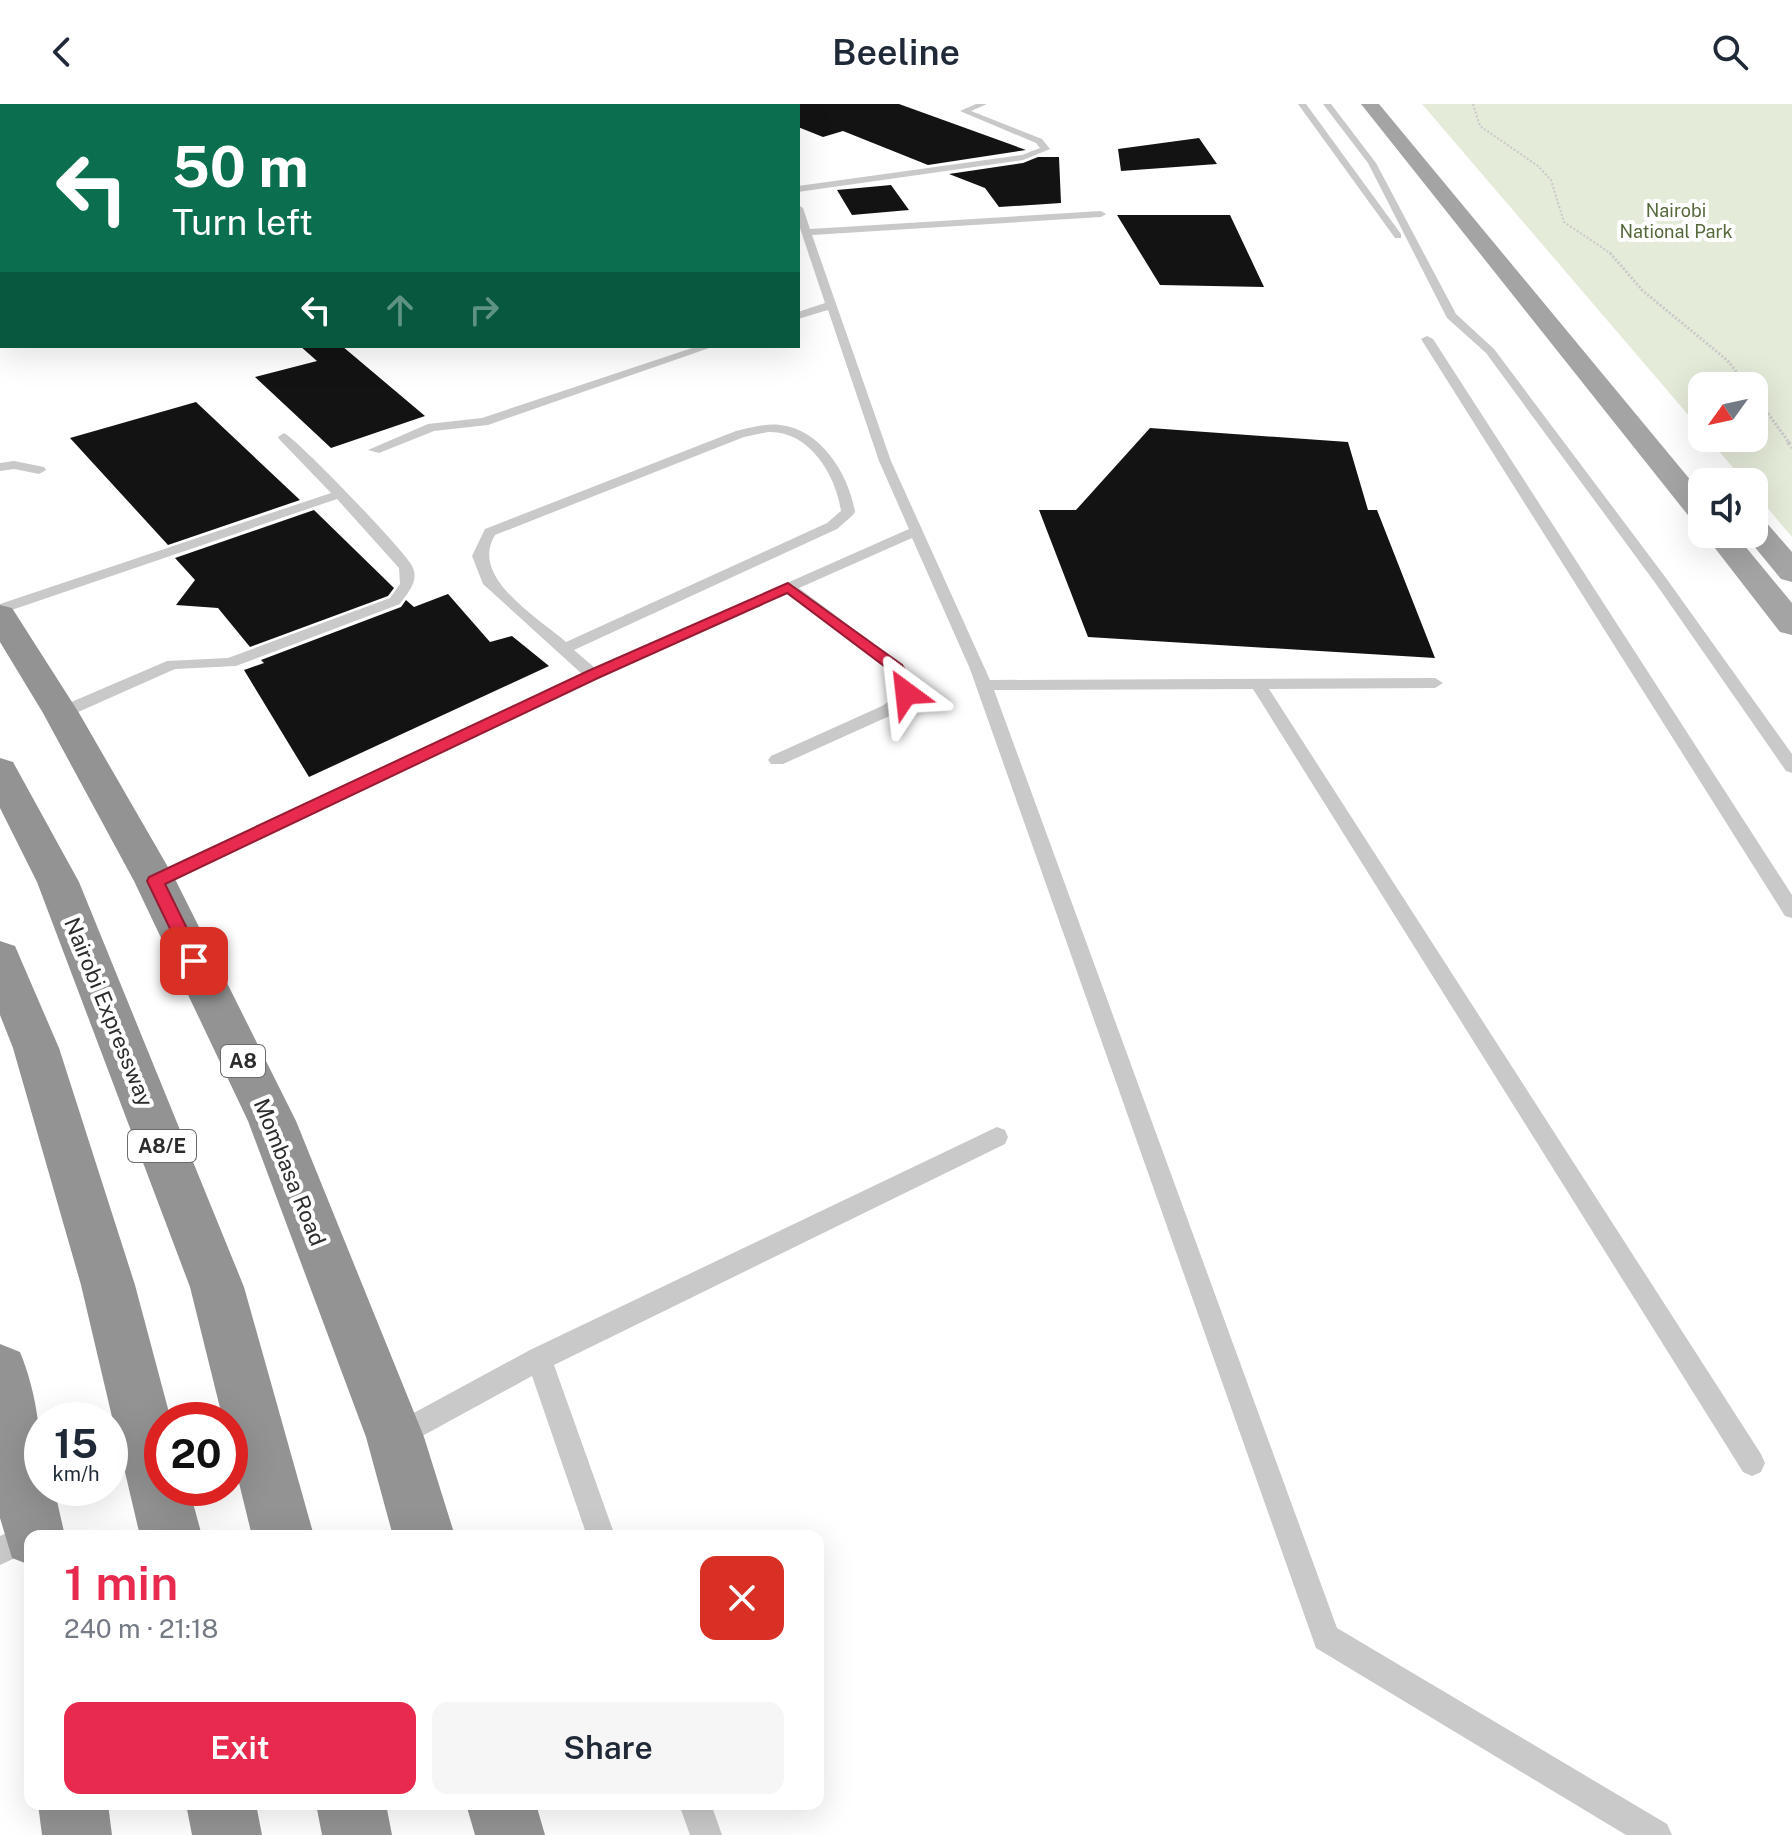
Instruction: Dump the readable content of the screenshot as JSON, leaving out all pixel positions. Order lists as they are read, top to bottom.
{
  "streets": {
    "highway": [
      "Nairobi Expressway",
      "A8",
      "A8/E",
      "Mombasa Road"
    ]
  },
  "parks": ["Nairobi National Park"],
  "north": "bottom left",
  "page": {
    "header": "Beeline",
    "turn": ["50 m", "Turn left"],
    "speed": "15 km/h",
    "limit": "20",
    "heading": ["1 min", "240 m · 21:18"],
    "buttons": ["Exit", "Share"]
  }
}
